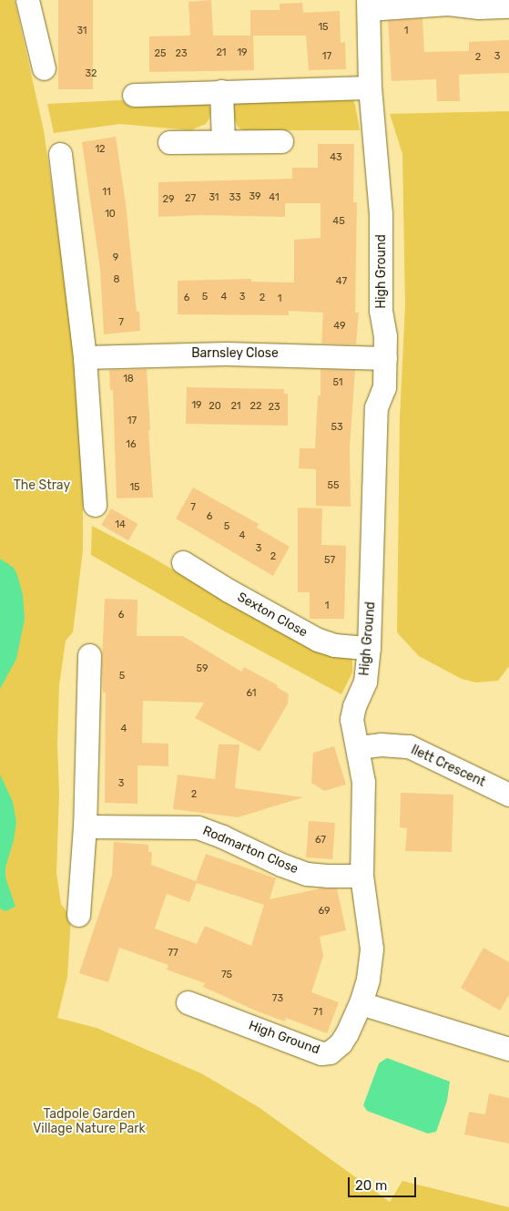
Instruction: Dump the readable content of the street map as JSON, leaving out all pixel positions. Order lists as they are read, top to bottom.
{
  "streets": {
    "street": [
      "High Ground",
      "Barnsley Close",
      "Sexton Close",
      "Ilett Crescent",
      "Rodmarton Close"
    ]
  },
  "crossings": [
    ["High Ground", "Barnsley Close"],
    ["High Ground", "Sexton Close"],
    ["High Ground", "Ilett Crescent"],
    ["High Ground", "Rodmarton Close"]
  ],
  "parks": ["The Stray", "Tadpole Garden Village Nature Park"],
  "house_numbers": [
    "15",
    "31",
    "1",
    "21",
    "19",
    "25",
    "23",
    "17",
    "3",
    "2",
    "32",
    "12",
    "43",
    "11",
    "39",
    "31",
    "33",
    "41",
    "27",
    "29",
    "10",
    "45",
    "9",
    "8",
    "47",
    "5",
    "4",
    "3",
    "6",
    "2",
    "1",
    "7",
    "49",
    "18",
    "51",
    "19",
    "20",
    "21",
    "22",
    "23",
    "17",
    "53",
    "16",
    "55",
    "15",
    "7",
    "6",
    "14",
    "5",
    "4",
    "3",
    "2",
    "57",
    "1",
    "6",
    "59",
    "5",
    "61",
    "4",
    "3",
    "2",
    "67",
    "69",
    "77",
    "75",
    "73",
    "71"
  ],
  "scale_bar": "20 m"
}
